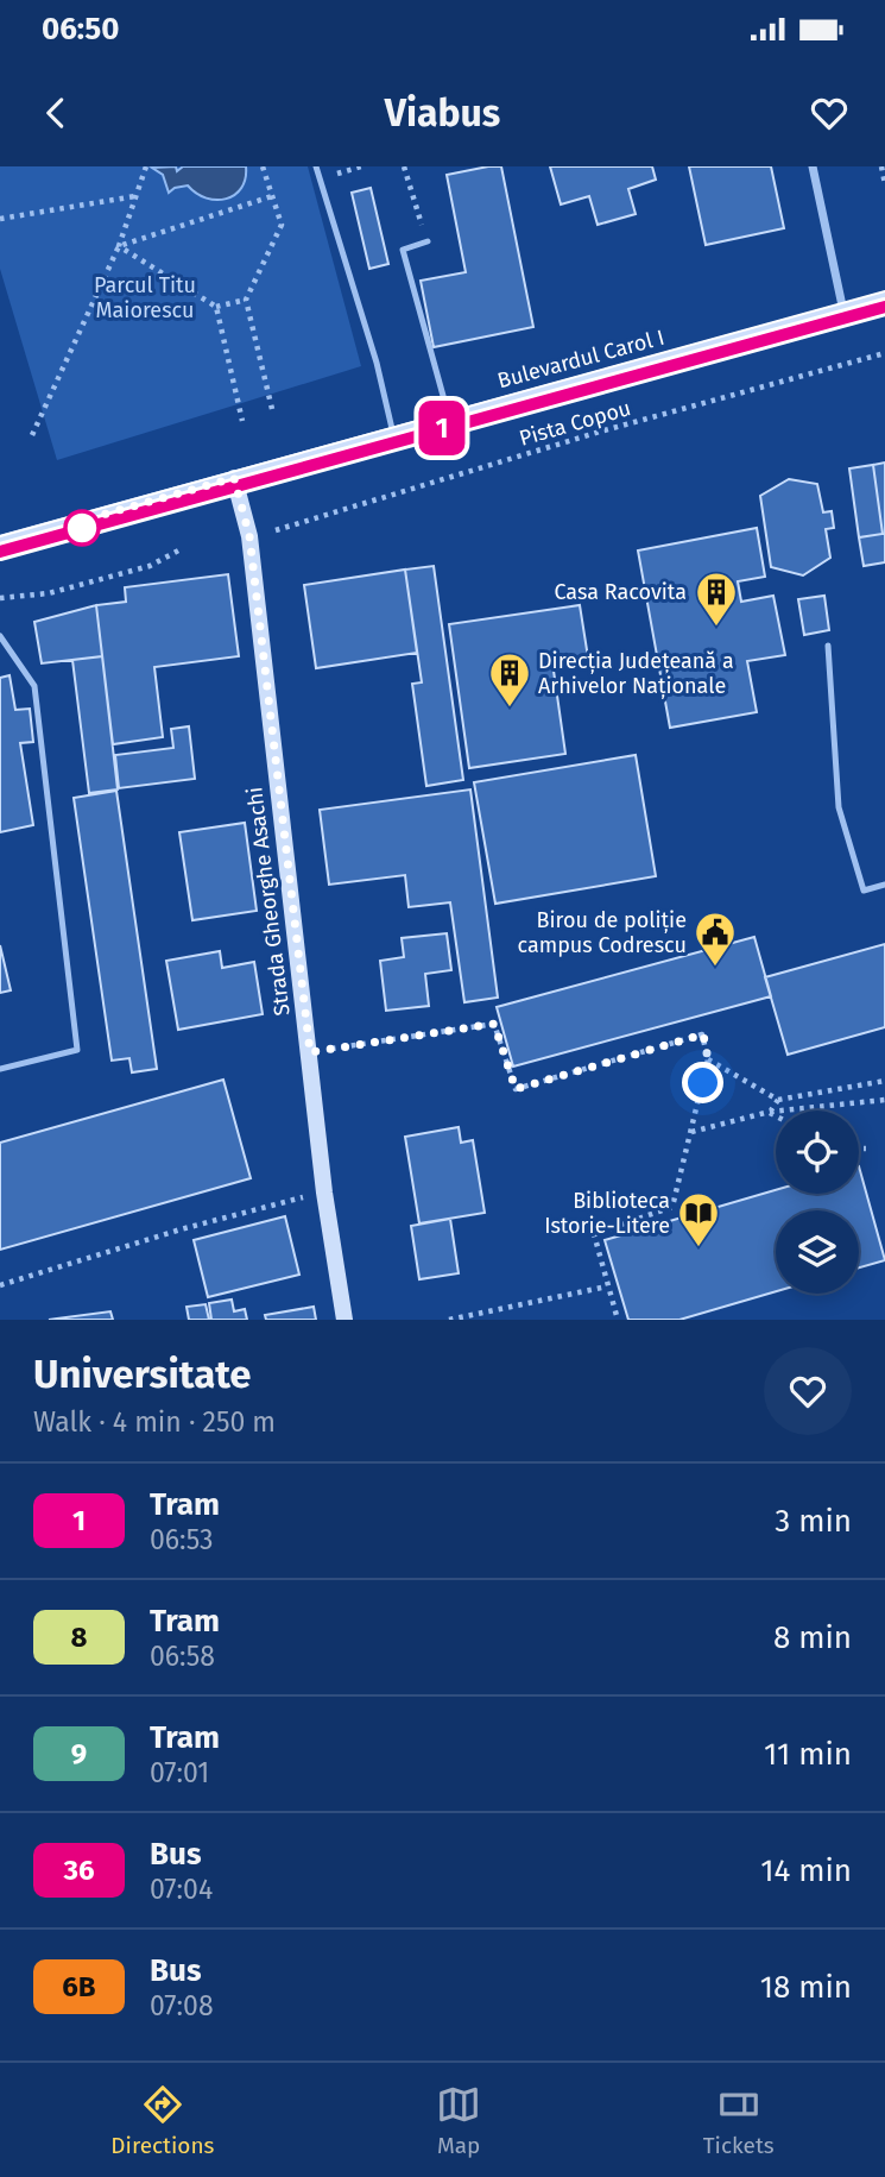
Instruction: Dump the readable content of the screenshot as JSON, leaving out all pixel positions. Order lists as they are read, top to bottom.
{
  "streets": {
    "main road": ["Bulevardul Carol I", "Strada Gheorghe Asachi"],
    "path": ["Pista Copou"]
  },
  "crossings": [
    ["Bulevardul Carol I", "Strada Gheorghe Asachi"]
  ],
  "parks": ["Parcul Titu Maiorescu"],
  "places": {
    "building": ["Casa Racovita", "Direcția Județeană a Arhivelor Naționale"],
    "public building": ["Birou de poliție campus Codrescu"],
    "library": ["Biblioteca Istorie-Litere"]
  },
  "lines": ["tram line 1"],
  "page": {
    "status": "06:50",
    "header": "Viabus",
    "on_map": "1",
    "heading": ["Universitate", "Walk · 4 min · 250 m"],
    "list": [
      {
        "mark": "1",
        "name": "Tram",
        "note": "06:53",
        "value": "3 min"
      },
      {
        "mark": "8",
        "name": "Tram",
        "note": "06:58",
        "value": "8 min"
      },
      {
        "mark": "9",
        "name": "Tram",
        "note": "07:01",
        "value": "11 min"
      },
      {
        "mark": "36",
        "name": "Bus",
        "note": "07:04",
        "value": "14 min"
      },
      {
        "mark": "6B",
        "name": "Bus",
        "note": "07:08",
        "value": "18 min"
      }
    ],
    "tabs": ["Directions", "Map", "Tickets"]
  }
}
